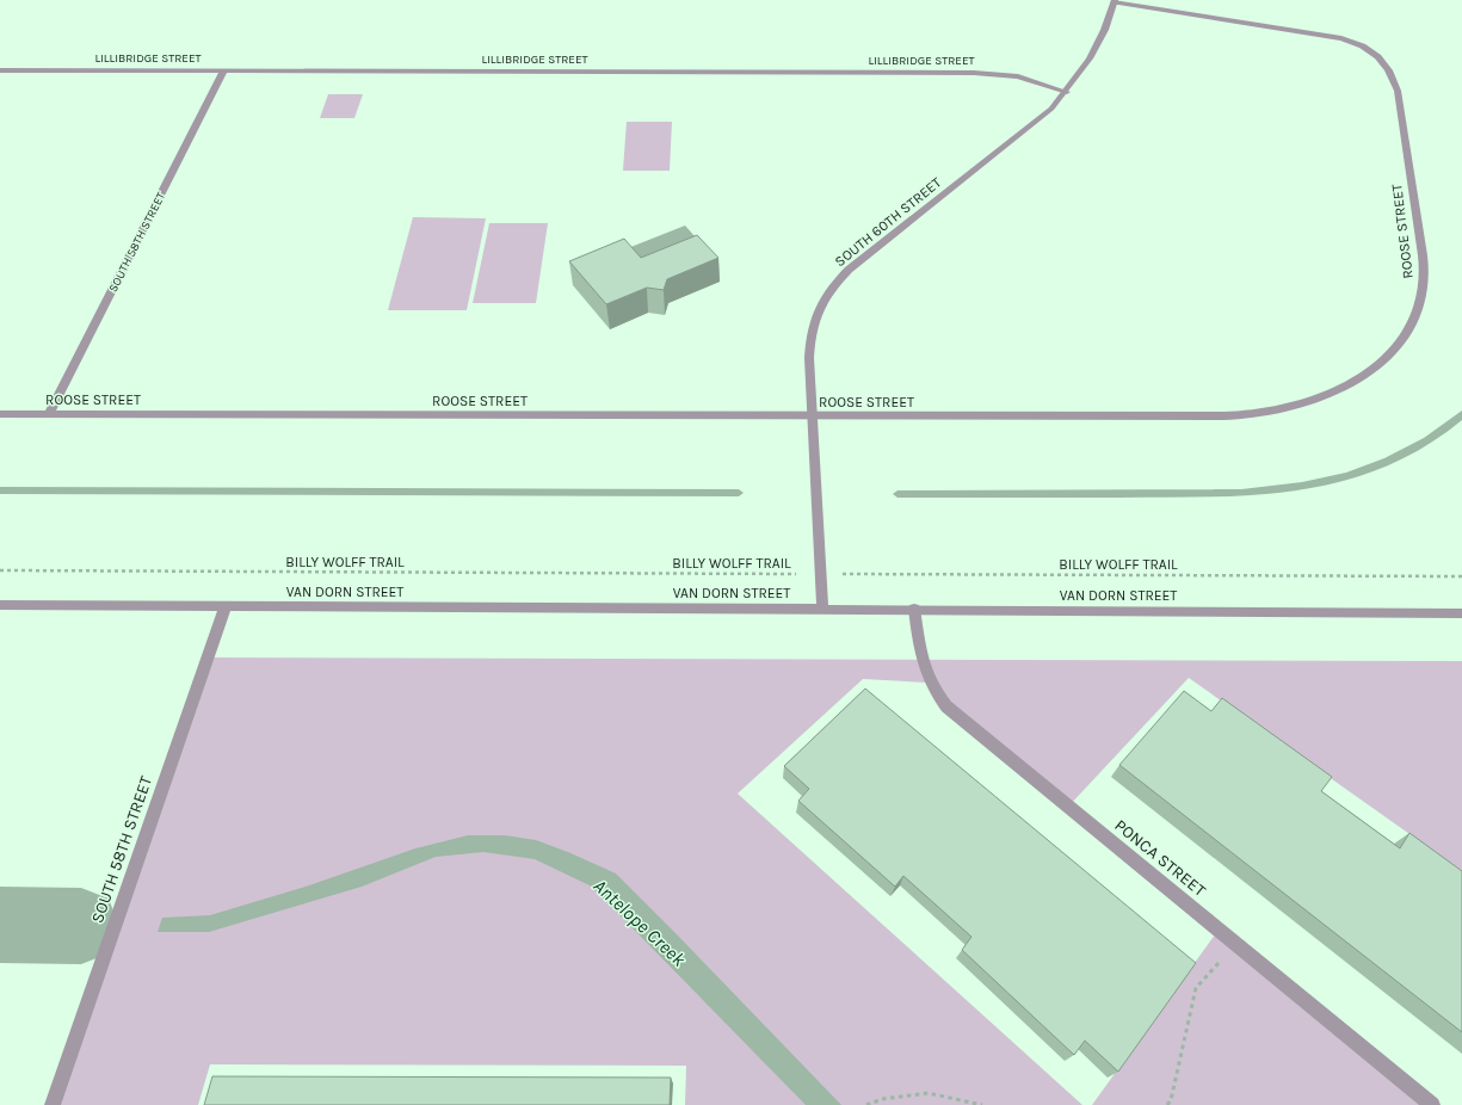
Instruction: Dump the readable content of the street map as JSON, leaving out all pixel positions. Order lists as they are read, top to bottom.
{
  "streets": {
    "street": [
      "LILLIBRIDGE STREET",
      "SOUTH 60TH STREET",
      "ROOSE STREET",
      "SOUTH 58TH STREET",
      "VAN DORN STREET",
      "PONCA STREET"
    ],
    "path": ["BILLY WOLFF TRAIL"]
  },
  "crossings": [
    ["LILLIBRIDGE STREET", "SOUTH 60TH STREET"],
    ["LILLIBRIDGE STREET", "SOUTH 58TH STREET"],
    ["SOUTH 60TH STREET", "ROOSE STREET"],
    ["SOUTH 60TH STREET", "BILLY WOLFF TRAIL"],
    ["SOUTH 60TH STREET", "VAN DORN STREET"],
    ["ROOSE STREET", "SOUTH 58TH STREET"],
    ["SOUTH 58TH STREET", "VAN DORN STREET"],
    ["VAN DORN STREET", "PONCA STREET"]
  ],
  "water": ["Antelope Creek"]
}
